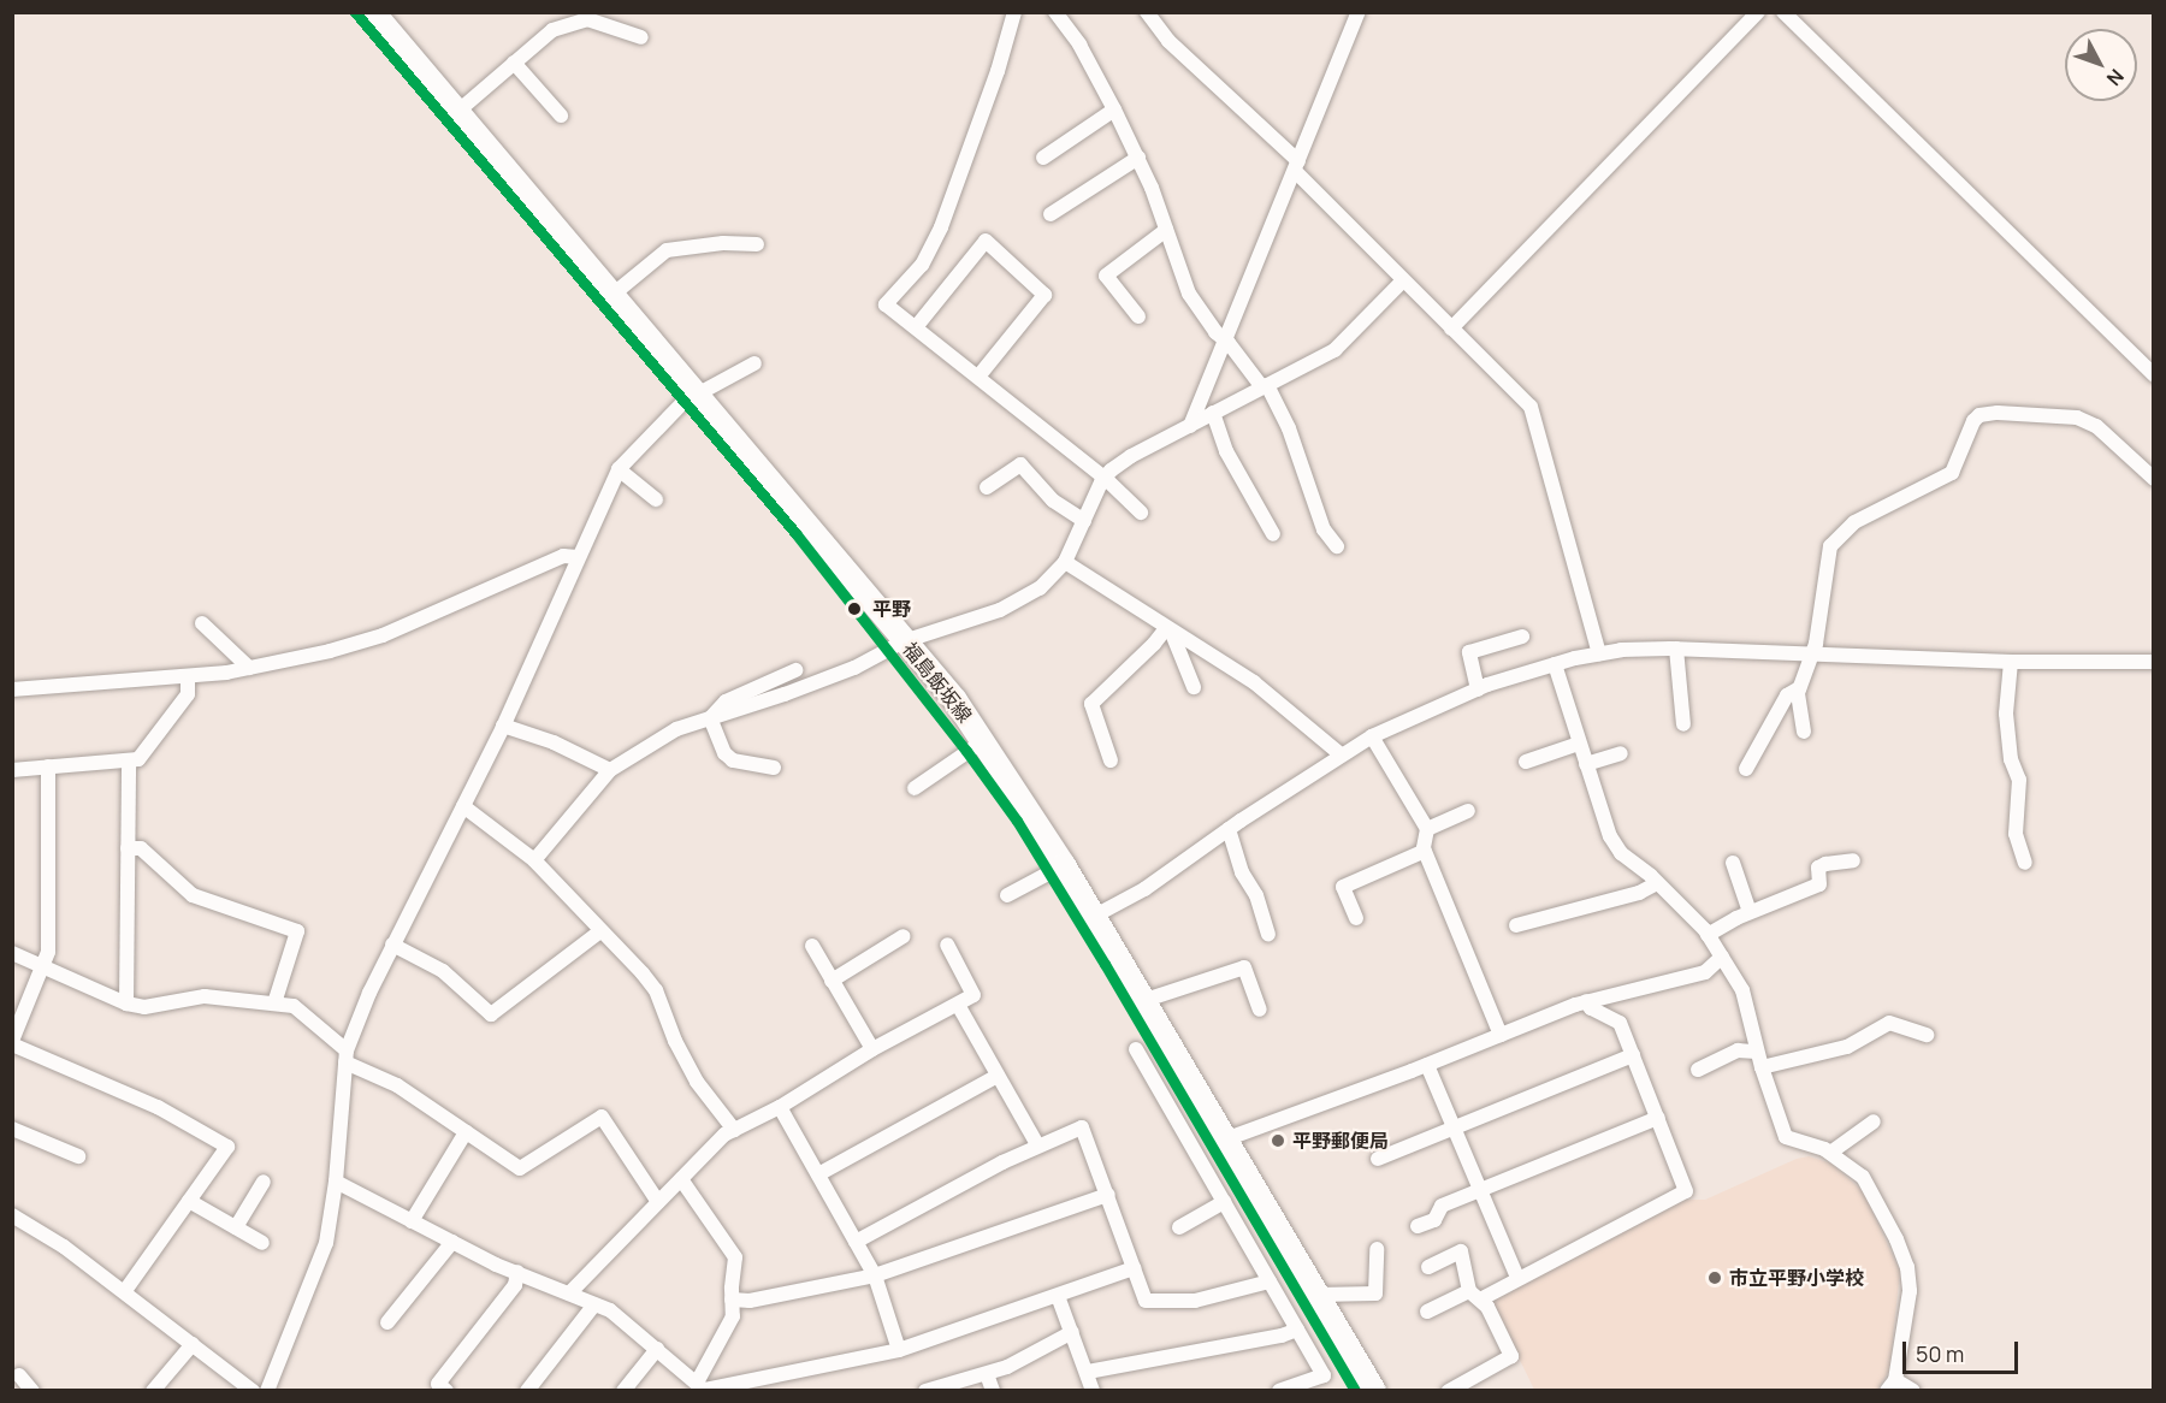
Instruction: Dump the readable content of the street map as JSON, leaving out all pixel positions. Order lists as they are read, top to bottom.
{
  "streets": {
    "main road": ["福島飯坂線"]
  },
  "places": ["平野", "平野郵便局", "市立平野小学校"],
  "scale_bar": "50 m",
  "north": "bottom right"
}
